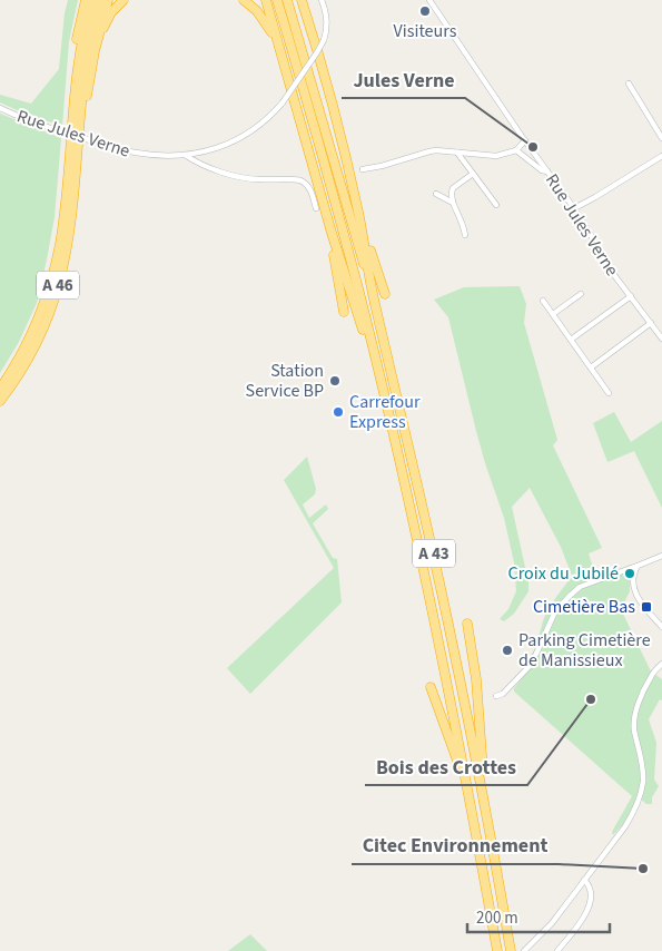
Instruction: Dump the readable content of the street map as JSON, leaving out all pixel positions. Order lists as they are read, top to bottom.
{
  "streets": {
    "highway": ["A 46", "A 43"],
    "street": ["Rue Jules Verne"]
  },
  "places": {
    "other": [
      "Visiteurs",
      "Jules Verne",
      "Station Service BP",
      "Carrefour Express",
      "Croix du Jubilé",
      "Parking Cimetière de Manissieux",
      "Bois des Crottes",
      "Citec Environnement"
    ],
    "transit": ["Cimetière Bas"]
  },
  "scale_bar": "200 m"
}
